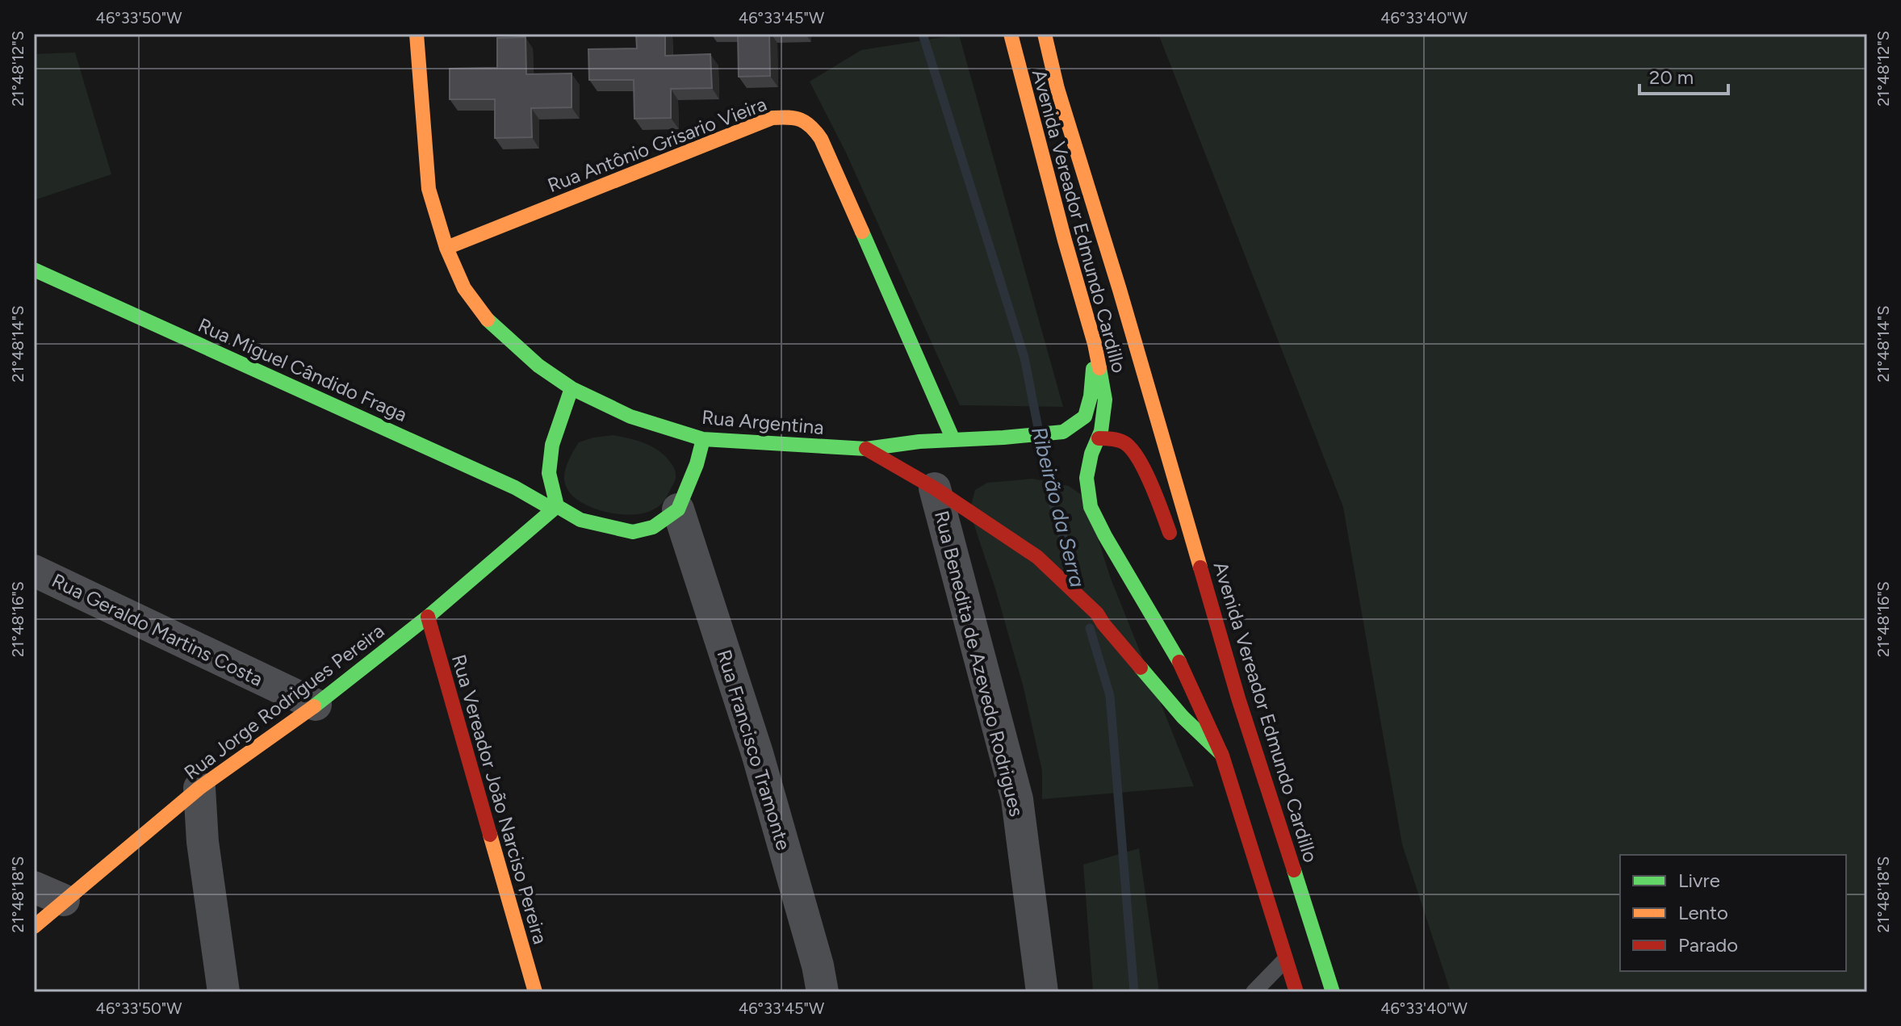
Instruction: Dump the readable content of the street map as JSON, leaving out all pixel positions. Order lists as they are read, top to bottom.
{
  "streets": {
    "street": [
      "Rua Antônio Grisario Vieira",
      "Avenida Vereador Edmundo Cardillo",
      "Rua Miguel Cândido Fraga",
      "Rua Argentina",
      "Rua Geraldo Martins Costa",
      "Rua Benedita de Azevedo Rodrigues",
      "Rua Jorge Rodrigues Pereira",
      "Rua Francisco Tramonte",
      "Rua Vereador João Narciso Pereira"
    ]
  },
  "crossings": [
    ["Rua Antônio Grisario Vieira", "Rua Argentina"],
    ["Avenida Vereador Edmundo Cardillo", "Rua Argentina"],
    ["Rua Miguel Cândido Fraga", "Rua Jorge Rodrigues Pereira"],
    ["Rua Argentina", "Rua Benedita de Azevedo Rodrigues"],
    ["Rua Geraldo Martins Costa", "Rua Jorge Rodrigues Pereira"],
    ["Rua Jorge Rodrigues Pereira", "Rua Vereador João Narciso Pereira"]
  ],
  "water": ["Ribeirão da Serra"],
  "legend": ["Livre", "Lento", "Parado"],
  "scale_bar": "20 m",
  "coordinates": [
    "46°33'50\"W",
    "46°33'45\"W",
    "46°33'40\"W",
    "21°48'12\"S",
    "21°48'14\"S",
    "21°48'16\"S",
    "21°48'18\"S"
  ]
}
